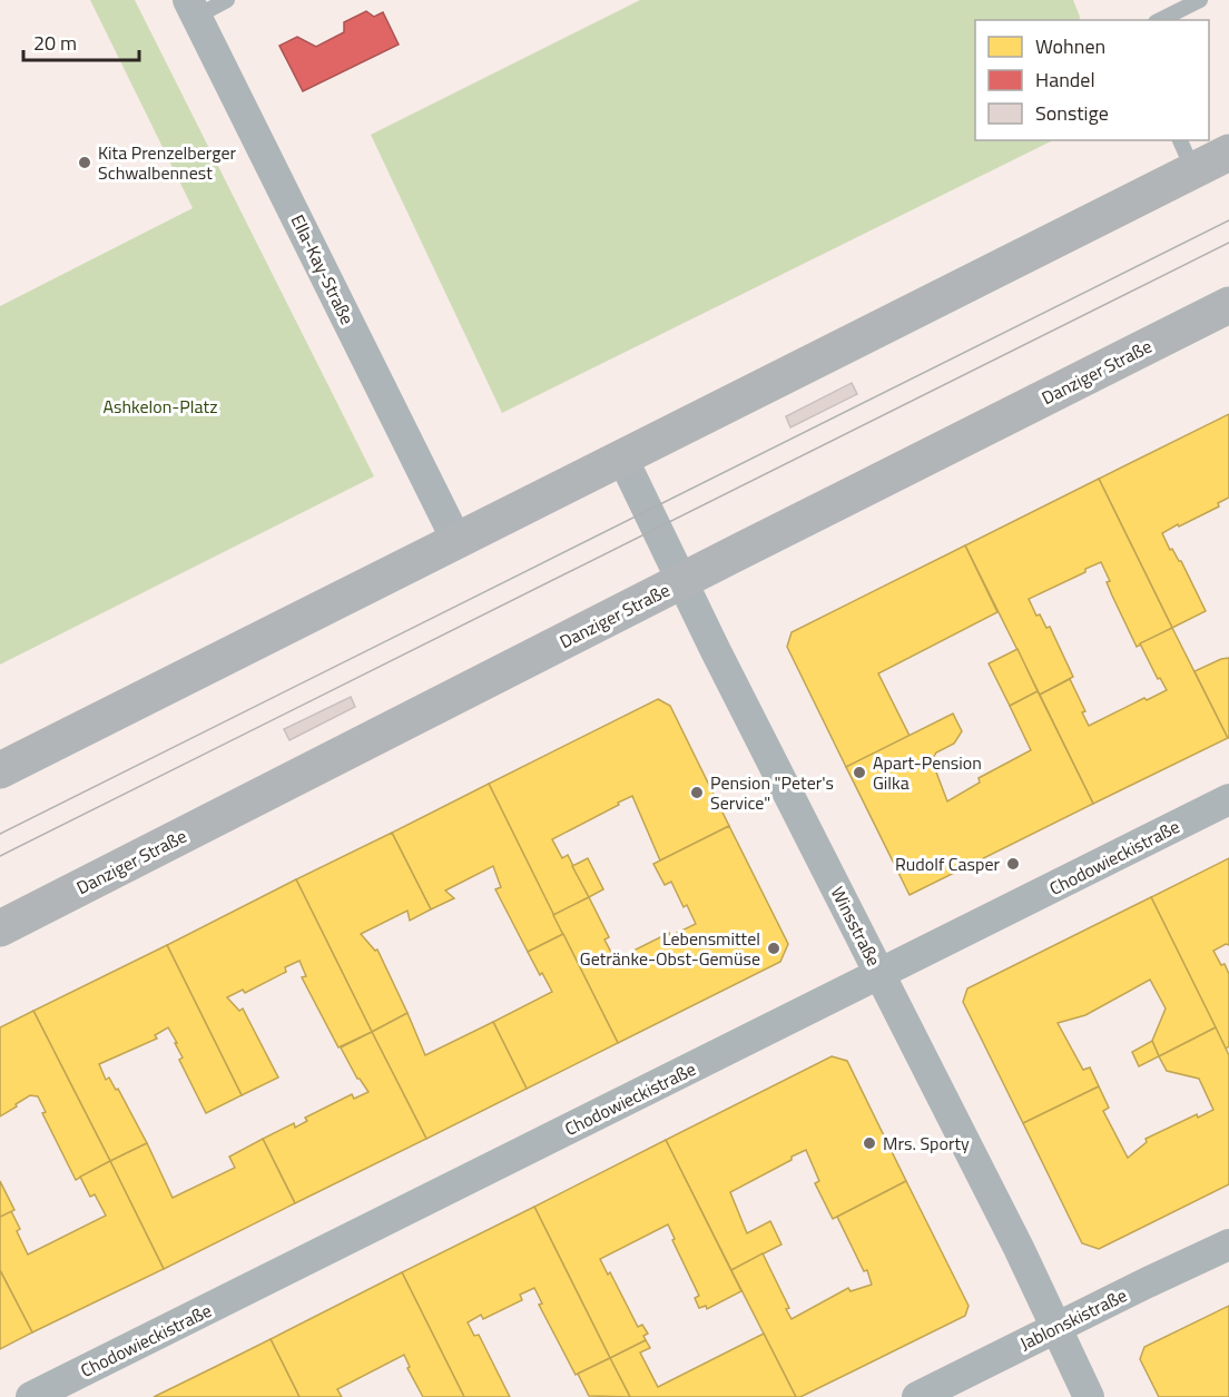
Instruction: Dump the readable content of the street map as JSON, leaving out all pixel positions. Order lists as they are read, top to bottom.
{
  "streets": {
    "main road": ["Danziger Straße"],
    "street": [
      "Ella-Kay-Straße",
      "Chodowieckistraße",
      "Winsstraße",
      "Jablonskistraße"
    ]
  },
  "crossings": [
    ["Danziger Straße", "Winsstraße"],
    ["Chodowieckistraße", "Winsstraße"],
    ["Winsstraße", "Jablonskistraße"]
  ],
  "parks": ["Ashkelon-Platz"],
  "places": [
    "Kita Prenzelberger Schwalbennest",
    "Apart-Pension Gilka",
    "Pension \"Peter's Service\"",
    "Rudolf Casper",
    "Lebensmittel Getränke-Obst-Gemüse",
    "Mrs. Sporty"
  ],
  "legend": ["Wohnen", "Handel", "Sonstige"],
  "scale_bar": "20 m"
}
